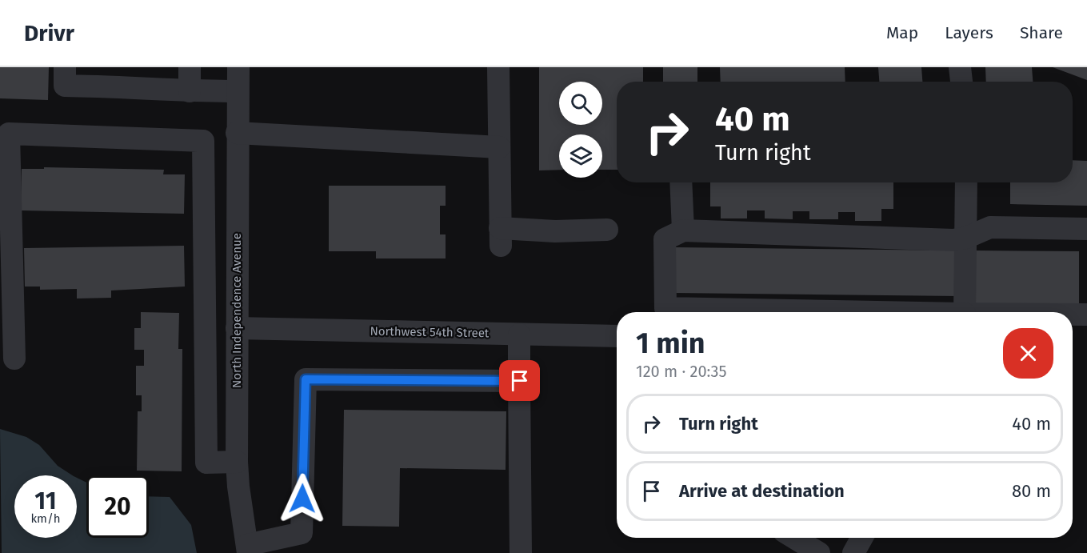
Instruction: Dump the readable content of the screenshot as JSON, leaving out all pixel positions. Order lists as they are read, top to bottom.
{
  "streets": {
    "street": ["North Independence Avenue", "Northwest 54th Street"]
  },
  "crossings": [
    ["North Independence Avenue", "Northwest 54th Street"]
  ],
  "page": {
    "header": "Drivr",
    "nav": ["Map", "Layers", "Share"],
    "turn": ["40 m", "Turn right"],
    "heading": ["1 min", "120 m · 20:35"],
    "list": [
      {
        "name": "Turn right",
        "value": "40 m"
      },
      {
        "name": "Arrive at destination",
        "value": "80 m"
      }
    ],
    "speed": "11 km/h",
    "limit": "20"
  }
}
